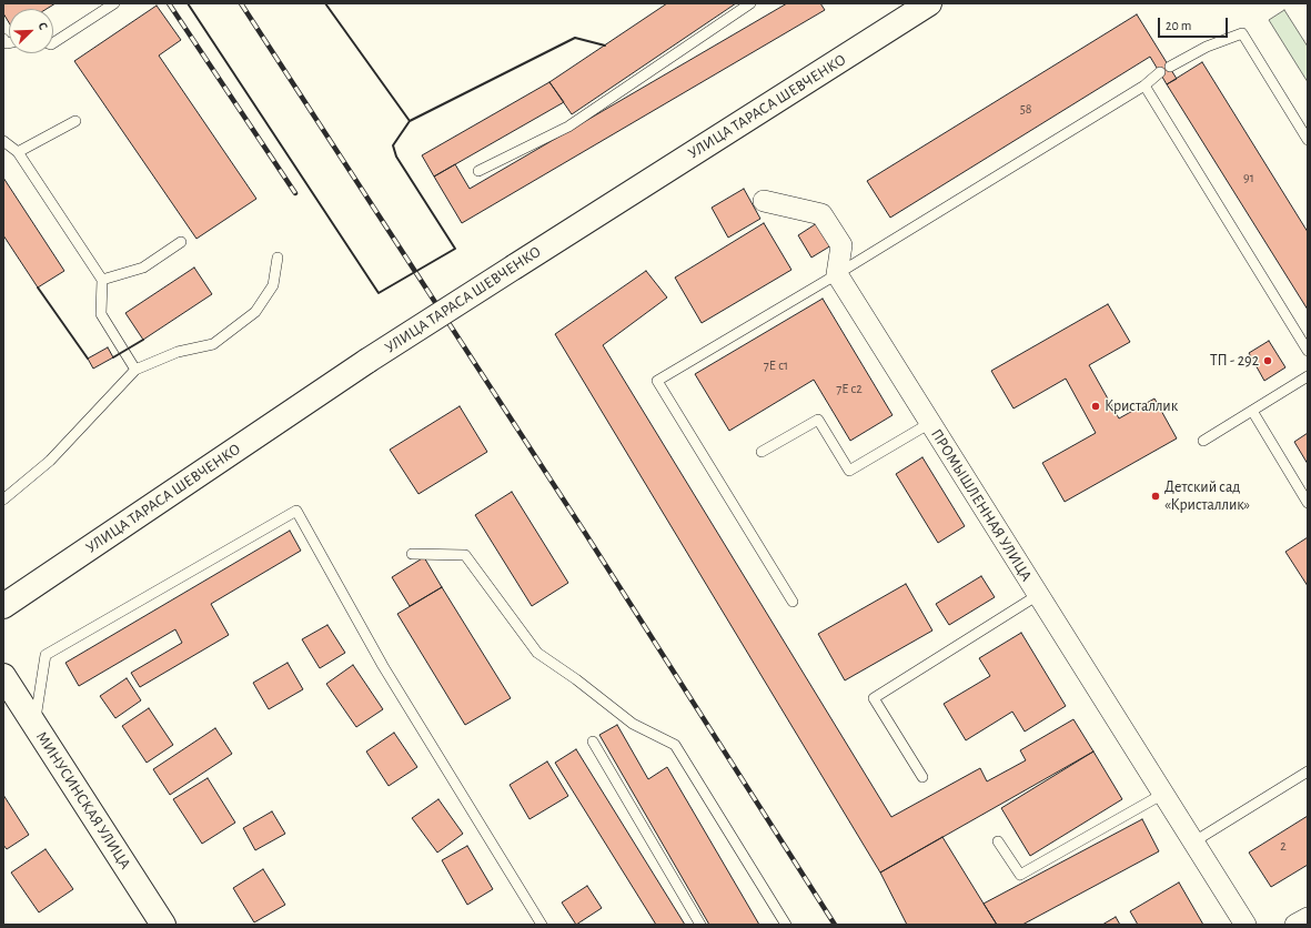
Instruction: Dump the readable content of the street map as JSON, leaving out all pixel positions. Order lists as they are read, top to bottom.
{
  "streets": {
    "street": ["УЛИЦА ТАРАСА ШЕВЧЕНКО", "ПРОМЫШЛЕННАЯ УЛИЦА", "МИНУСИНСКАЯ УЛИЦА"]
  },
  "places": ["ТП - 292", "Кристаллик", "Детский сад «Кристаллик»"],
  "house_numbers": [
    "58",
    "91",
    "7Е с1",
    "7Е с2",
    "2"
  ],
  "scale_bar": "20 m",
  "north": "top right"
}
